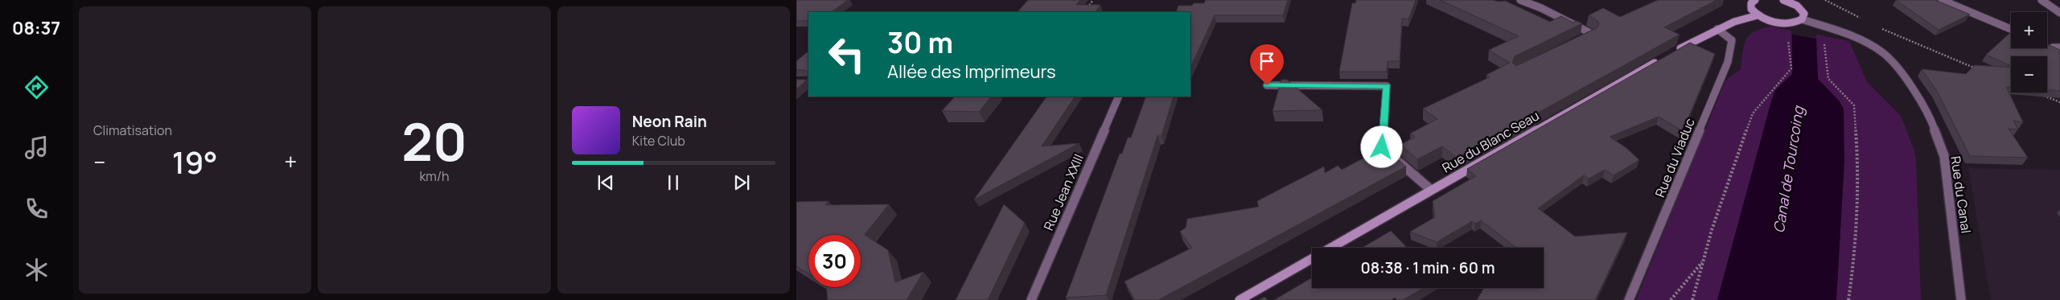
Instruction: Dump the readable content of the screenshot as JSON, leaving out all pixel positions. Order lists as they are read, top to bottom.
{
  "streets": {
    "street": [
      "Rue du Blanc Seau",
      "Rue du Viaduc",
      "Rue Jean XXIII",
      "Rue du Canal"
    ]
  },
  "crossings": [
    ["Rue du Blanc Seau", "Rue du Viaduc"]
  ],
  "water": ["Canal de Tourcoing"],
  "page": {
    "tabs": "08:37",
    "tile": [
      "Climatisation",
      ["20", "km/h"]
    ],
    "map_buttons": ["+", "−"],
    "turn": ["30 m", "Allée des Imprimeurs"],
    "song": ["Neon Rain", "Kite Club"],
    "heat": ["−", "19°", "+"],
    "limit": "30",
    "trip": "08:38 · 1 min · 60 m"
  }
}
